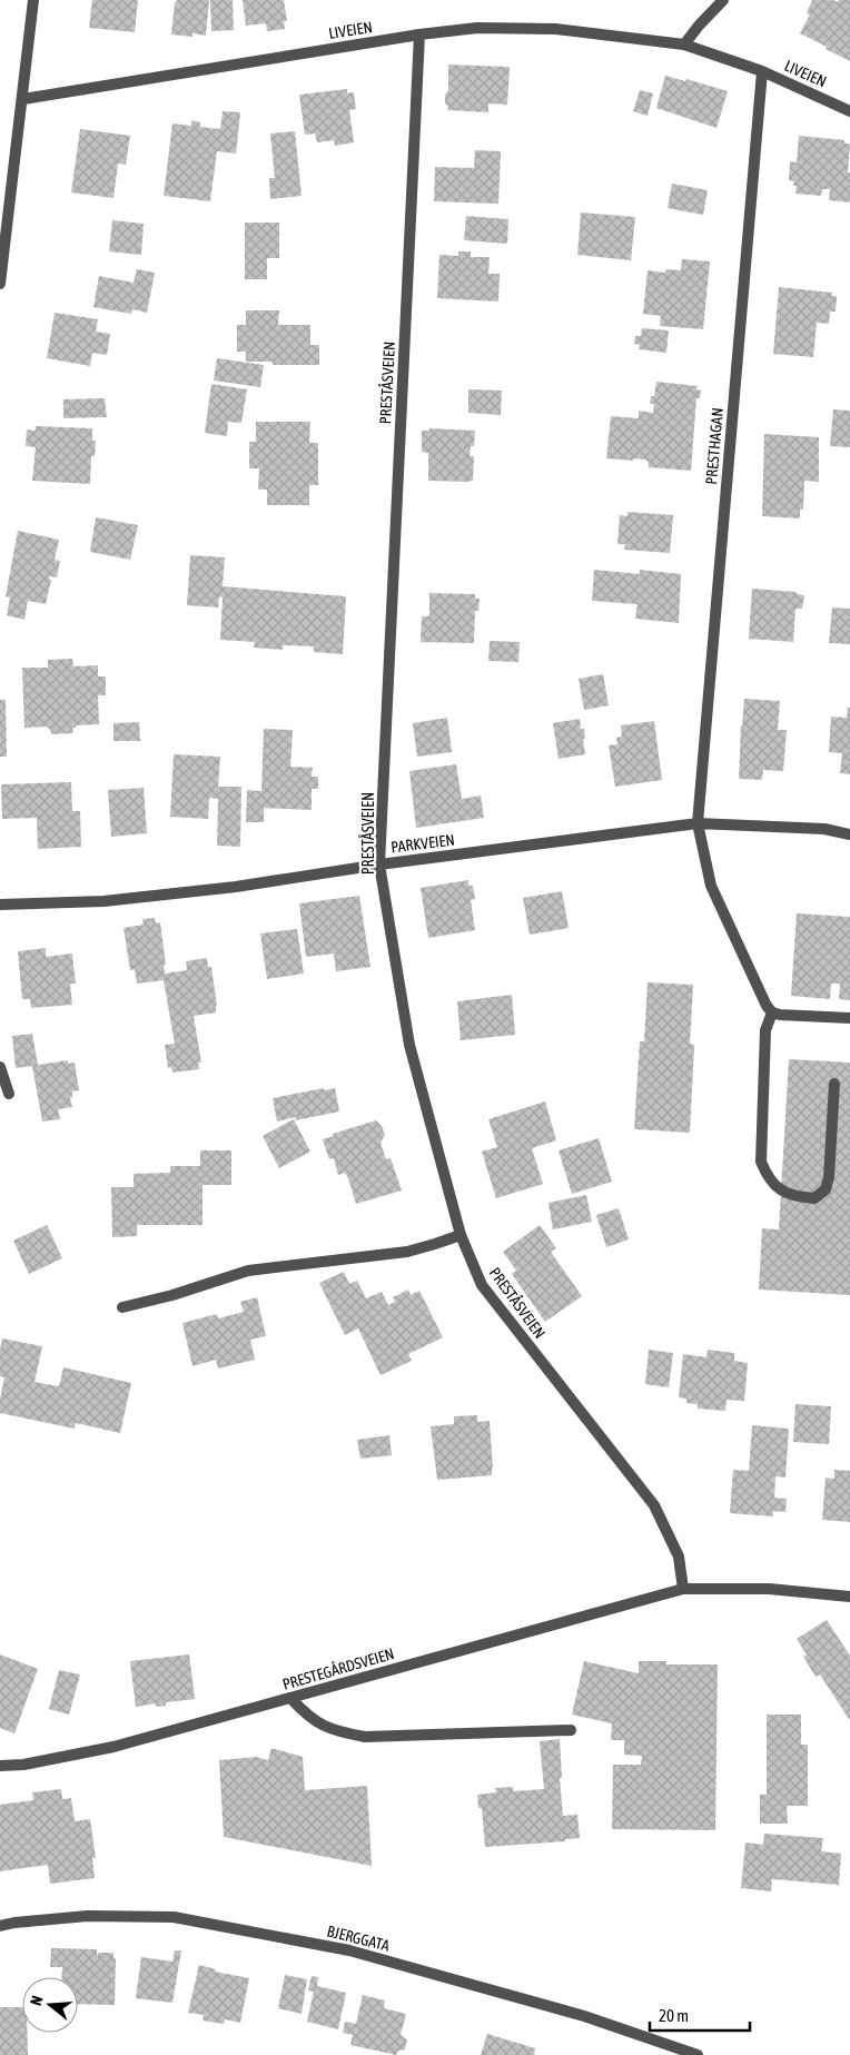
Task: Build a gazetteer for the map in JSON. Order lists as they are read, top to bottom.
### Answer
{
  "streets": {
    "street": [
      "LIVEIEN",
      "PRESTÅSVEIEN",
      "PRESTHAGAN",
      "PARKVEIEN",
      "PRESTEGÅRDSVEIEN",
      "BJERGGATA"
    ]
  },
  "crossings": [
    ["LIVEIEN", "PRESTÅSVEIEN"],
    ["LIVEIEN", "PRESTHAGAN"],
    ["PRESTÅSVEIEN", "PARKVEIEN"],
    ["PRESTÅSVEIEN", "PRESTEGÅRDSVEIEN"],
    ["PRESTHAGAN", "PARKVEIEN"]
  ],
  "scale_bar": "20 m",
  "north": "left"
}
